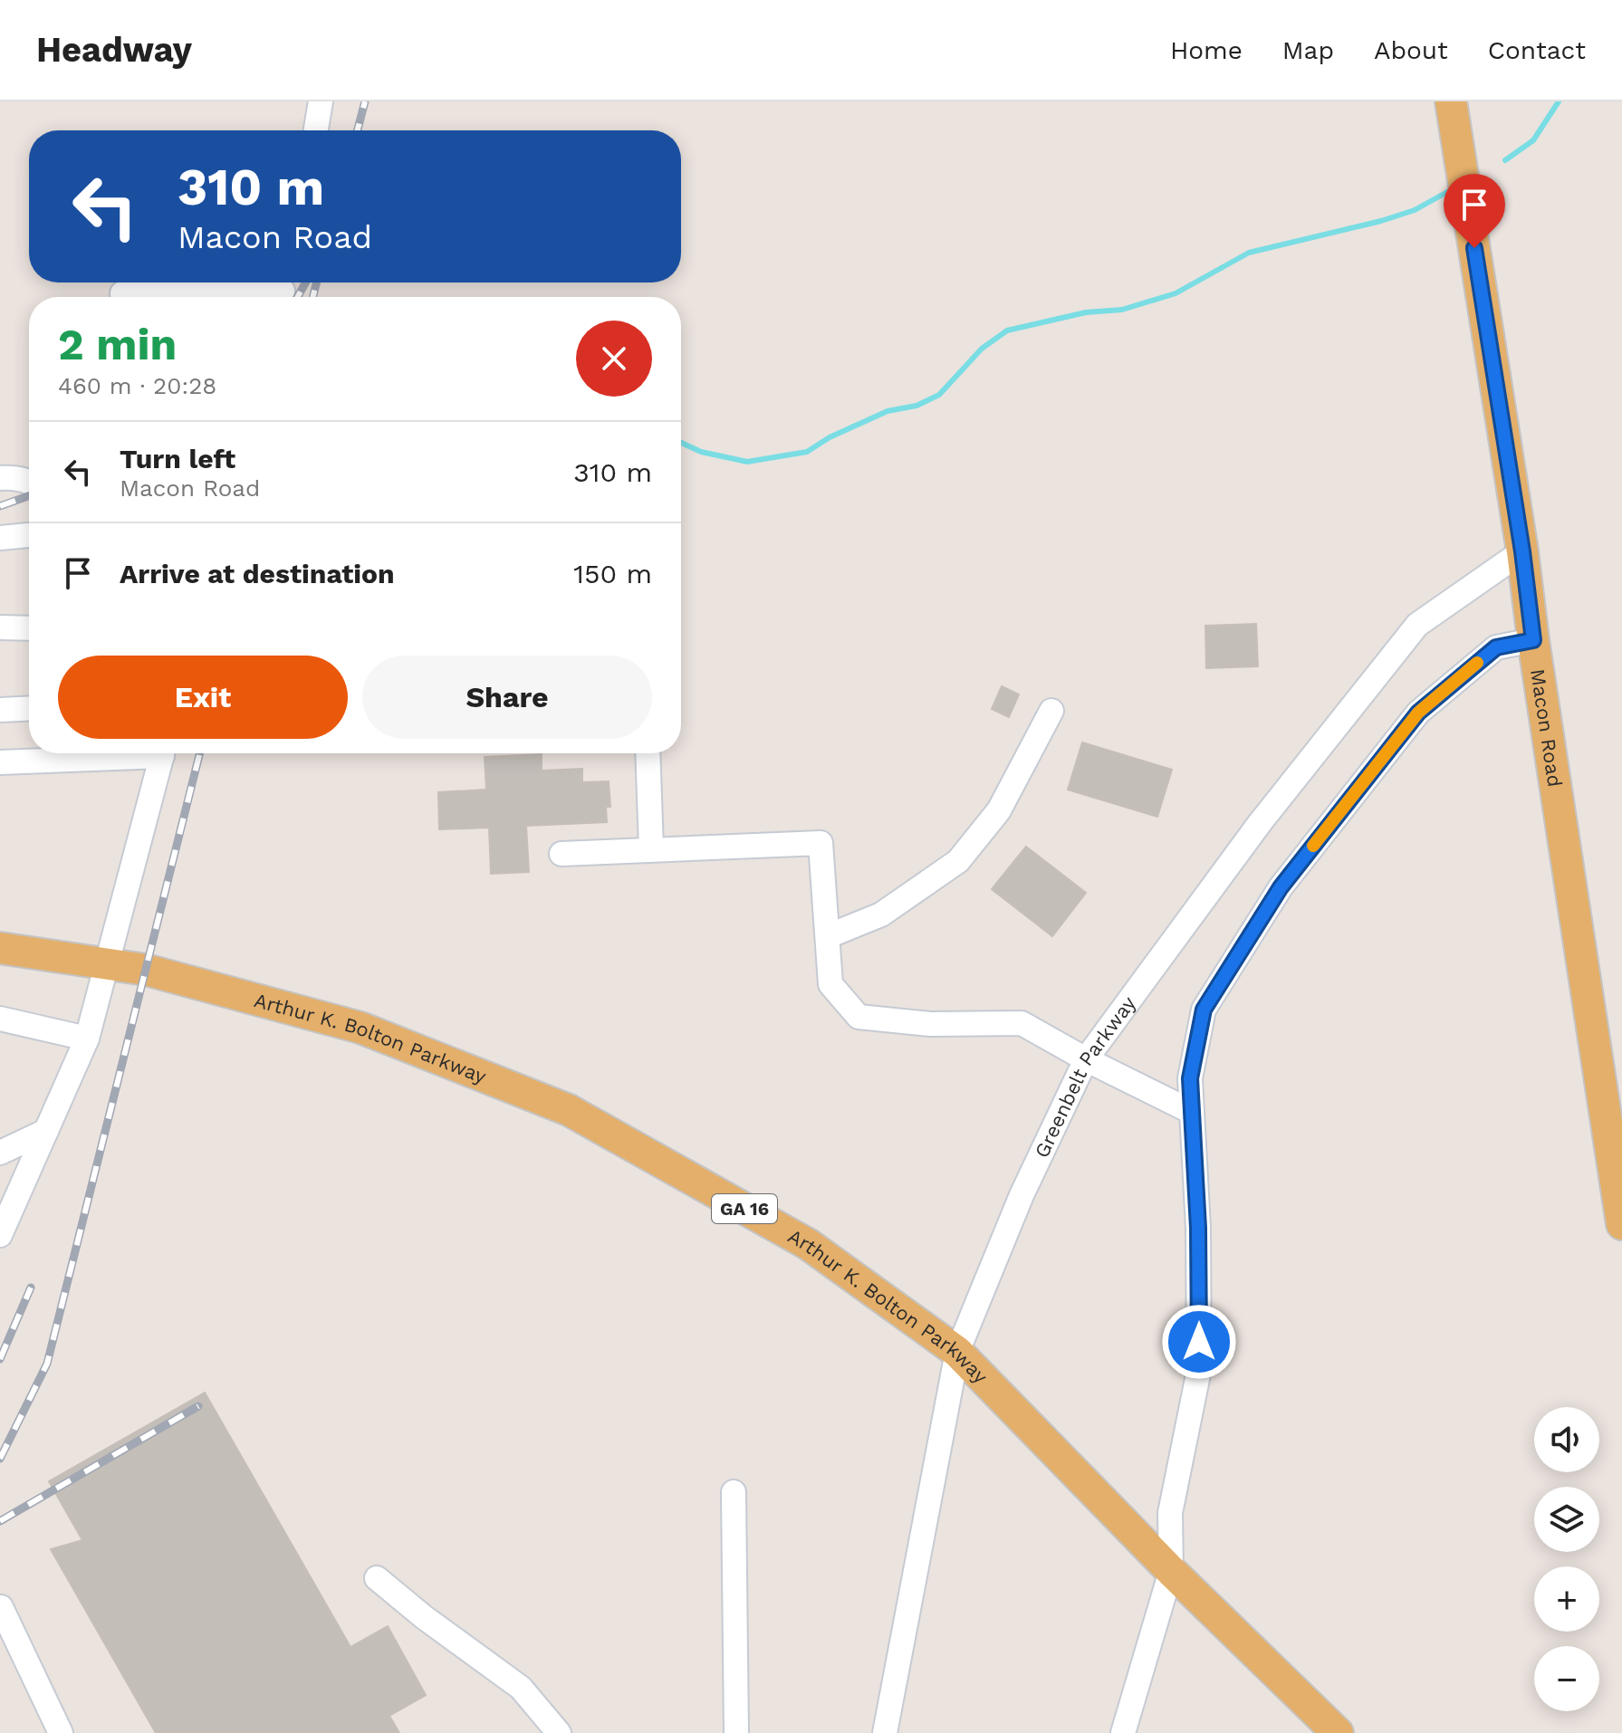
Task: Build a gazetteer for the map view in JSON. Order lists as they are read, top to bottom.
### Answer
{
  "streets": {
    "main road": ["Macon Road", "Arthur K. Bolton Parkway", "GA 16"],
    "street": ["Greenbelt Parkway"]
  },
  "crossings": [
    ["Macon Road", "Greenbelt Parkway"],
    ["Arthur K. Bolton Parkway", "Greenbelt Parkway"]
  ],
  "page": {
    "header": "Headway",
    "nav": [
      "Home",
      "Map",
      "About",
      "Contact"
    ],
    "turn": ["310 m", "Macon Road"],
    "heading": ["2 min", "460 m · 20:28"],
    "list": [
      {
        "name": "Turn left",
        "note": "Macon Road",
        "value": "310 m"
      },
      {
        "name": "Arrive at destination",
        "value": "150 m"
      }
    ],
    "buttons": ["Exit", "Share"],
    "map_buttons": ["+", "−"]
  }
}
